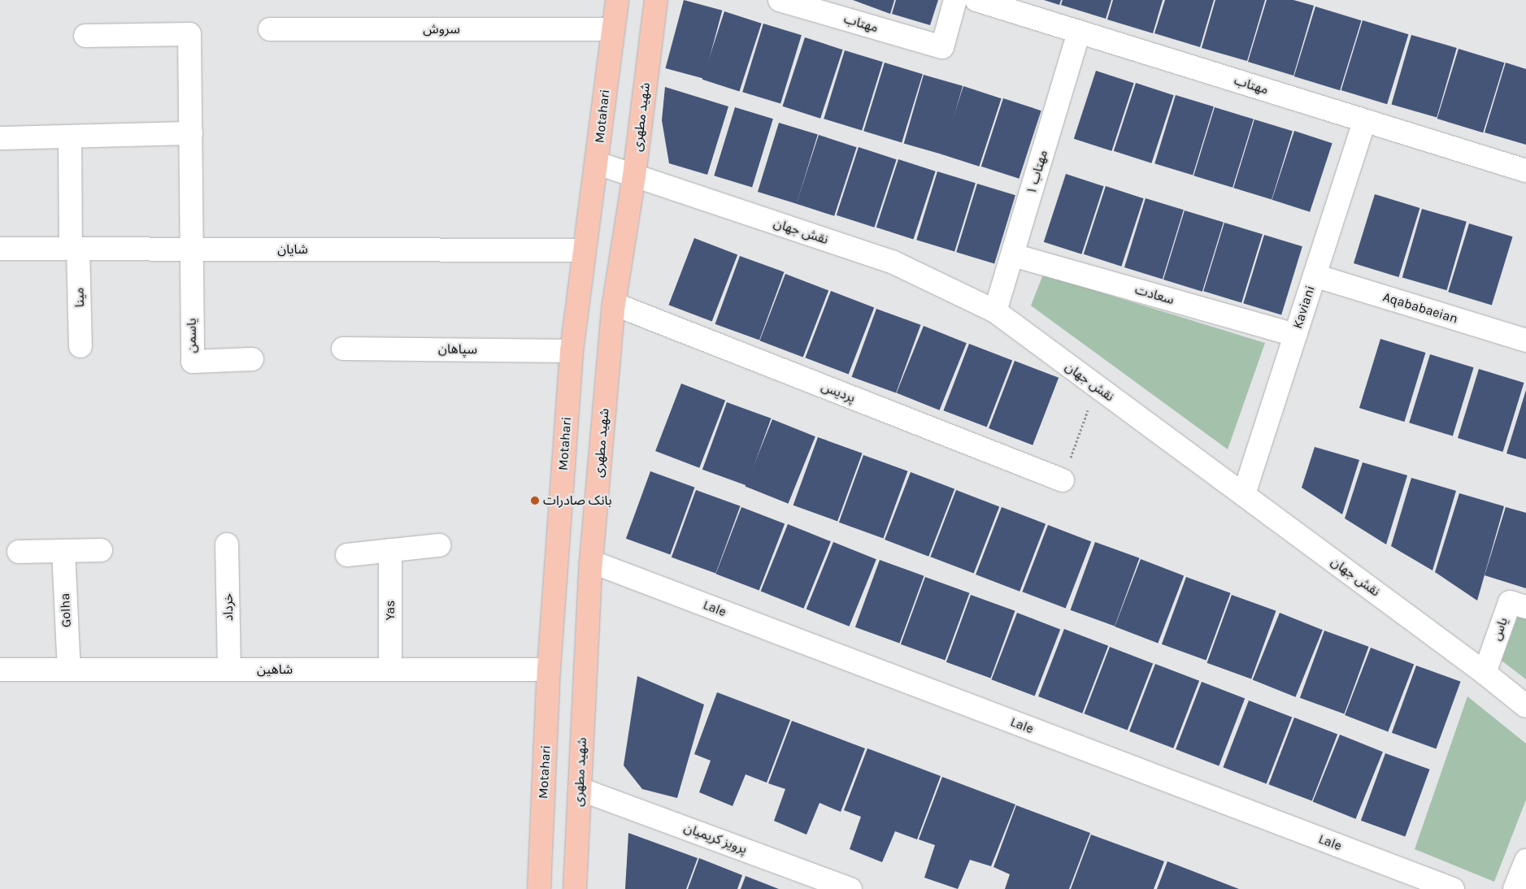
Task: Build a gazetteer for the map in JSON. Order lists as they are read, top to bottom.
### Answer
{
  "streets": {
    "main road": ["Motahari", "شهید مطهری"],
    "street": [
      "مهتاب",
      "سروش",
      "مهتاب ۱",
      "نقش جهان",
      "شایان",
      "سعادت",
      "مینا",
      "Kaviani",
      "Aqababaeian",
      "یاسمن",
      "سپاهان",
      "پردیس",
      "خرداد",
      "Lale",
      "Golha",
      "Yas",
      "یاس",
      "شاهین",
      "پرویز کریمیان"
    ]
  },
  "crossings": [
    ["مهتاب", "مهتاب ۱"],
    ["مهتاب", "Kaviani"],
    ["سروش", "Motahari"],
    ["Motahari", "نقش جهان"],
    ["Motahari", "شایان"],
    ["Motahari", "سپاهان"],
    ["Motahari", "شاهین"],
    ["شهید مطهری", "نقش جهان"],
    ["شهید مطهری", "پردیس"],
    ["شهید مطهری", "Lale"],
    ["شهید مطهری", "پرویز کریمیان"],
    ["مهتاب ۱", "نقش جهان"],
    ["مهتاب ۱", "سعادت"],
    ["نقش جهان", "Kaviani"],
    ["نقش جهان", "یاس"],
    ["شایان", "مینا"],
    ["شایان", "یاسمن"],
    ["سعادت", "Kaviani"],
    ["Kaviani", "Aqababaeian"],
    ["خرداد", "شاهین"],
    ["Golha", "شاهین"],
    ["Yas", "شاهین"]
  ],
  "places": ["بانک صادرات"]
}
